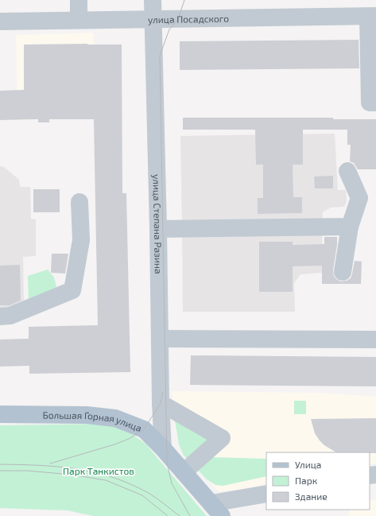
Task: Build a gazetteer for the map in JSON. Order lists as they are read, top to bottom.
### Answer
{
  "streets": {
    "main road": ["Большая Горная улица"],
    "street": ["улица Посадского", "улица Степана Разина"]
  },
  "crossings": [
    ["улица Посадского", "улица Степана Разина"],
    ["улица Степана Разина", "Большая Горная улица"]
  ],
  "parks": ["Парк Танкистов"],
  "legend": ["Улица", "Парк", "Здание"]
}
